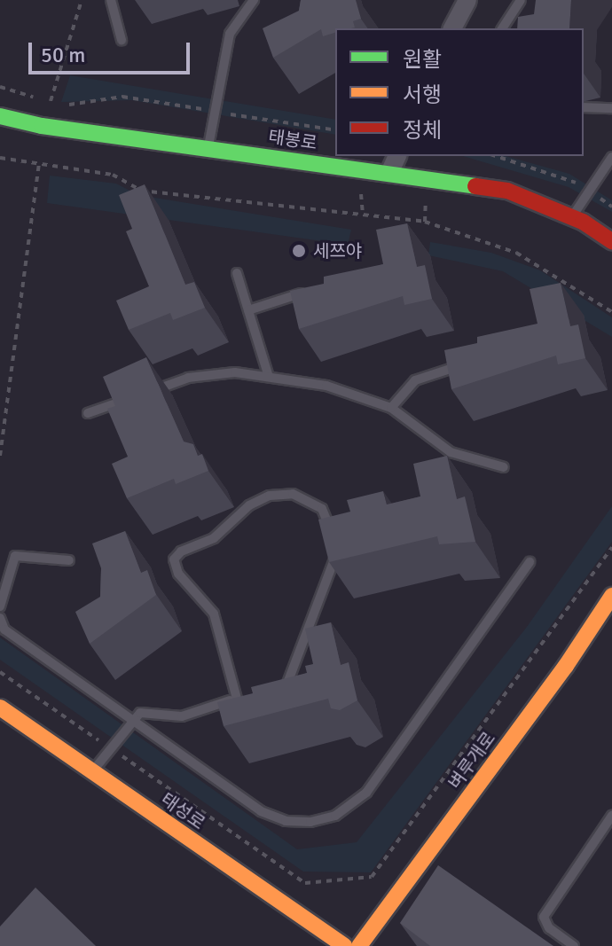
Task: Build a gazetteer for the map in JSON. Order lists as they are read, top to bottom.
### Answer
{
  "streets": {
    "street": ["태봉로", "벼루개로", "태성로"]
  },
  "places": ["세쯔야"],
  "legend": ["원활", "서행", "정체"],
  "scale_bar": "50 m"
}
